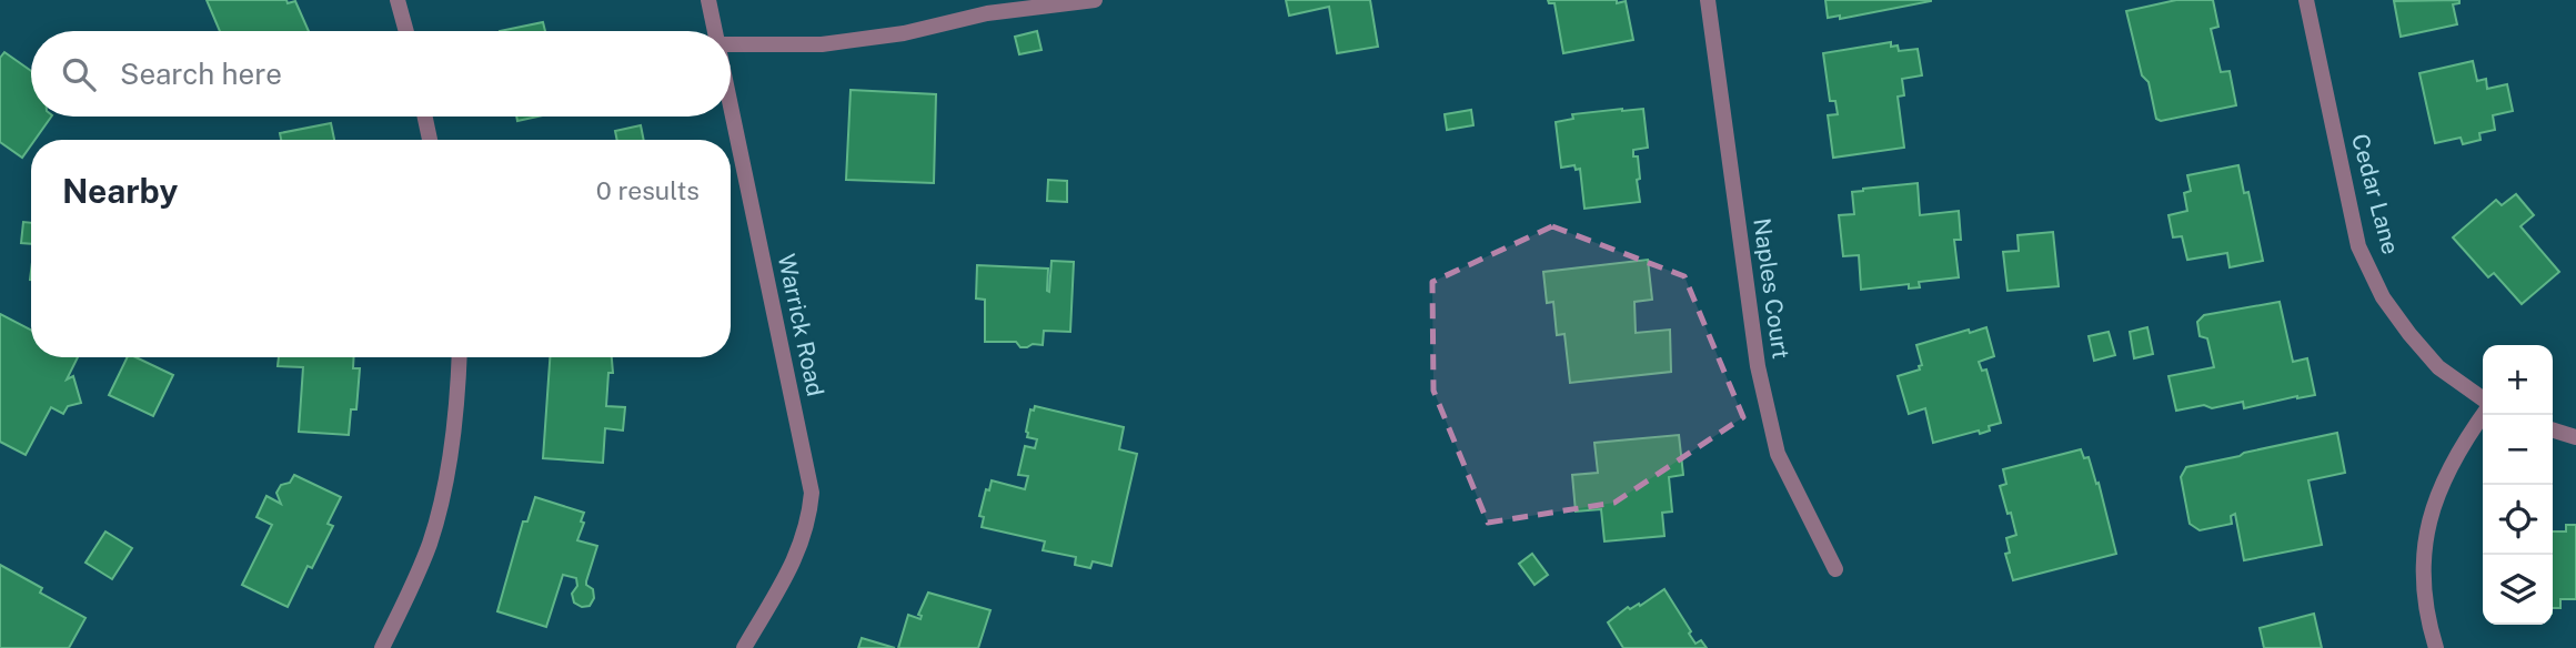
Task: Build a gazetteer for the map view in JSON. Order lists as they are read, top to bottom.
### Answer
{
  "streets": {
    "street": ["Cedar Lane", "Naples Court", "Warrick Road"]
  },
  "page": {
    "search": "Search here",
    "heading": ["Nearby", "0 results"],
    "map_buttons": ["+", "−"]
  }
}
